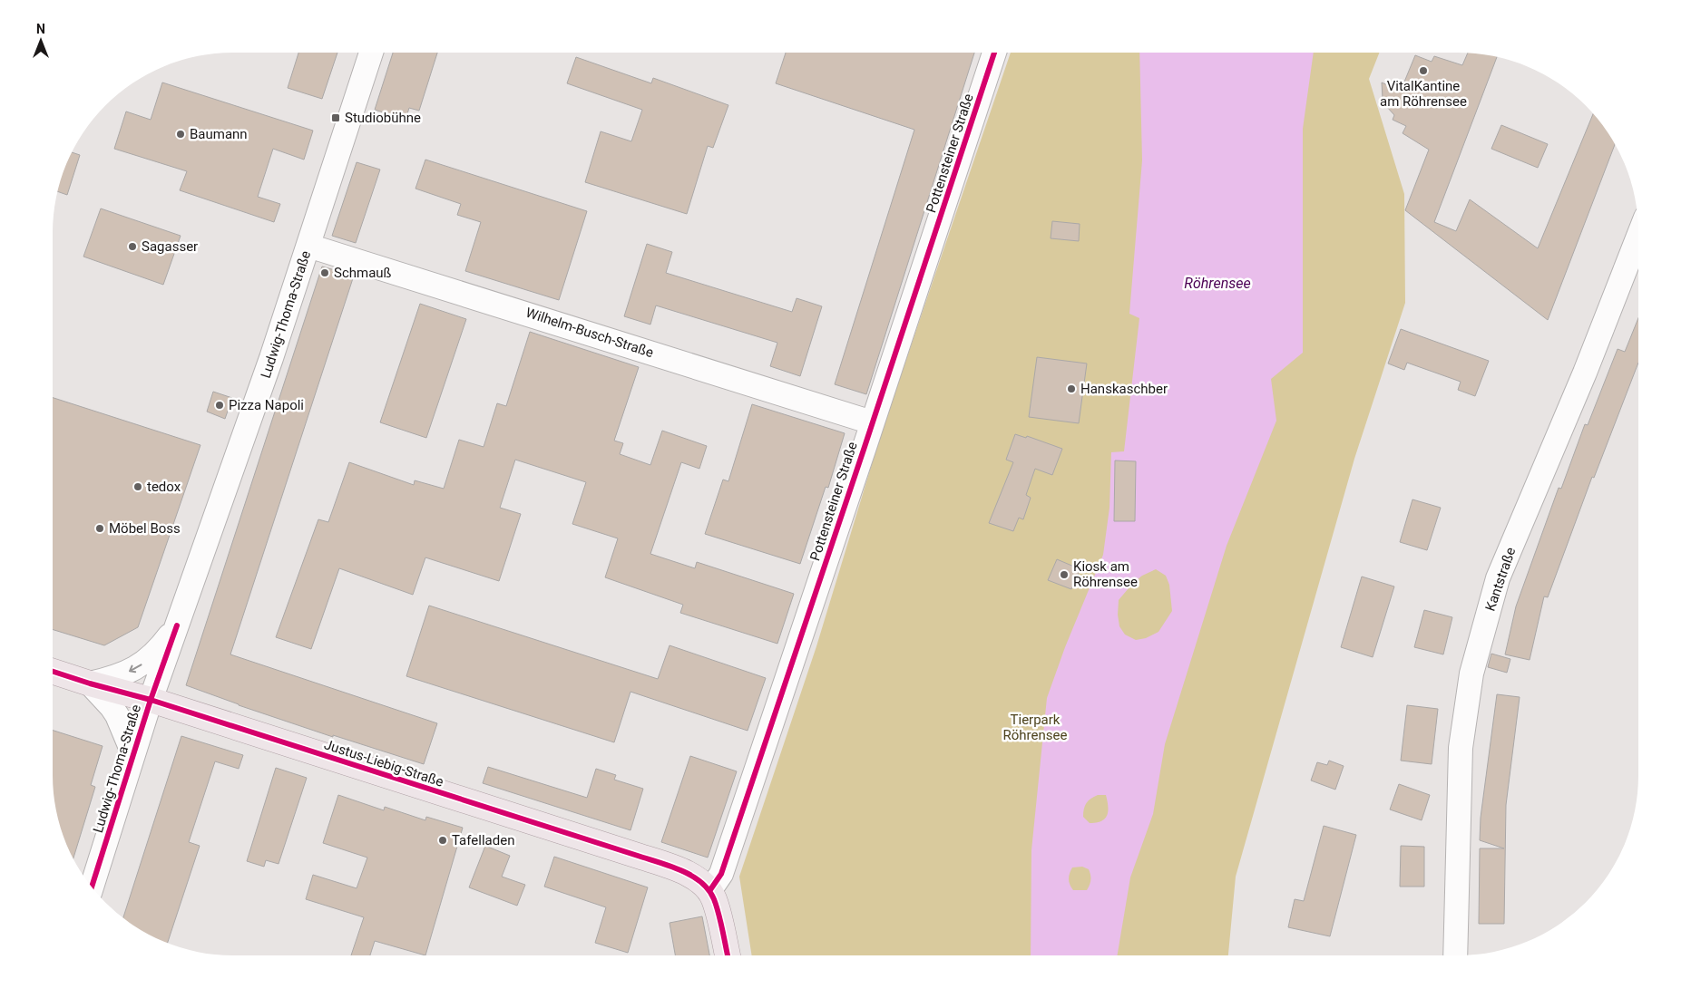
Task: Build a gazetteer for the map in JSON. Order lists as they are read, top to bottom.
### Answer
{
  "streets": {
    "main road": ["Justus-Liebig-Straße"],
    "street": [
      "Pottensteiner Straße",
      "Ludwig-Thoma-Straße",
      "Wilhelm-Busch-Straße",
      "Kantstraße"
    ]
  },
  "crossings": [
    ["Pottensteiner Straße", "Wilhelm-Busch-Straße"],
    ["Pottensteiner Straße", "Justus-Liebig-Straße"],
    ["Ludwig-Thoma-Straße", "Wilhelm-Busch-Straße"],
    ["Ludwig-Thoma-Straße", "Justus-Liebig-Straße"]
  ],
  "water": ["Röhrensee"],
  "parks": ["Tierpark Röhrensee"],
  "places": {
    "other": [
      "VitalKantine am Röhrensee",
      "Baumann",
      "Sagasser",
      "Schmauß",
      "Hanskaschber",
      "Pizza Napoli",
      "tedox",
      "Möbel Boss",
      "Kiosk am Röhrensee",
      "Tafelladen"
    ],
    "transit": ["Studiobühne"]
  },
  "north": "top"
}
